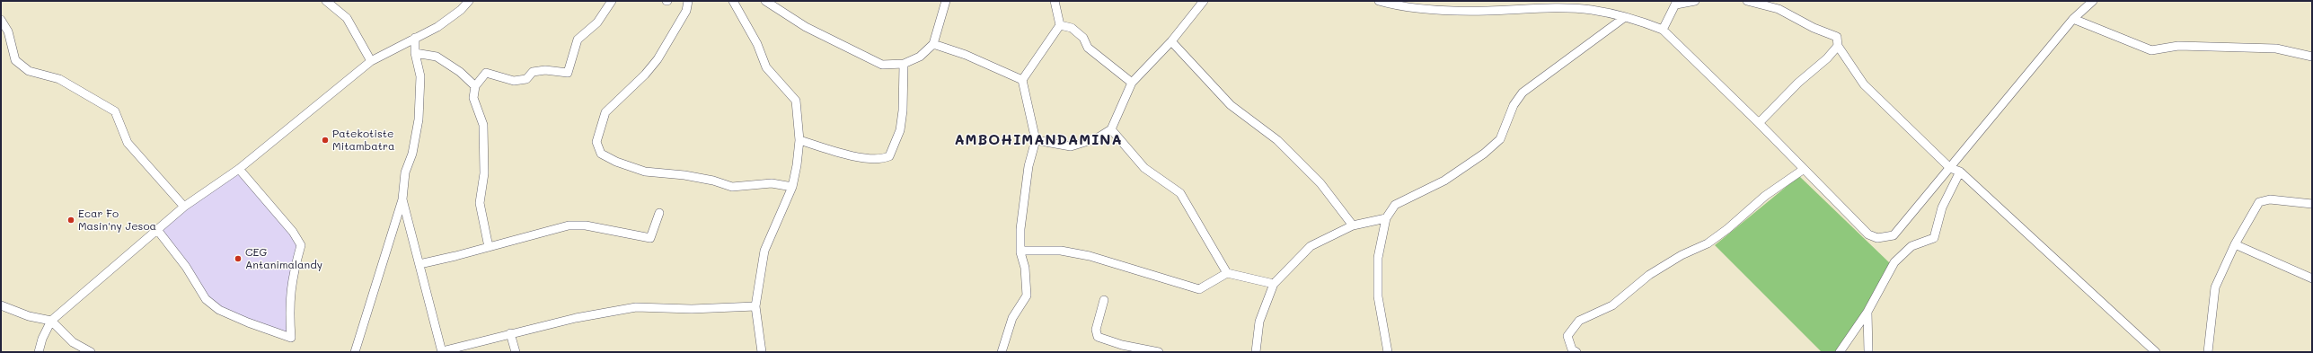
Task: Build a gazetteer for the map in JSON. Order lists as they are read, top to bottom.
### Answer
{
  "districts": ["AMBOHIMANDAMINA"],
  "places": ["Patekotiste Mitambatra", "Ecar Fo Masin'ny Jesoa", "CEG Antanimalandy"]
}
